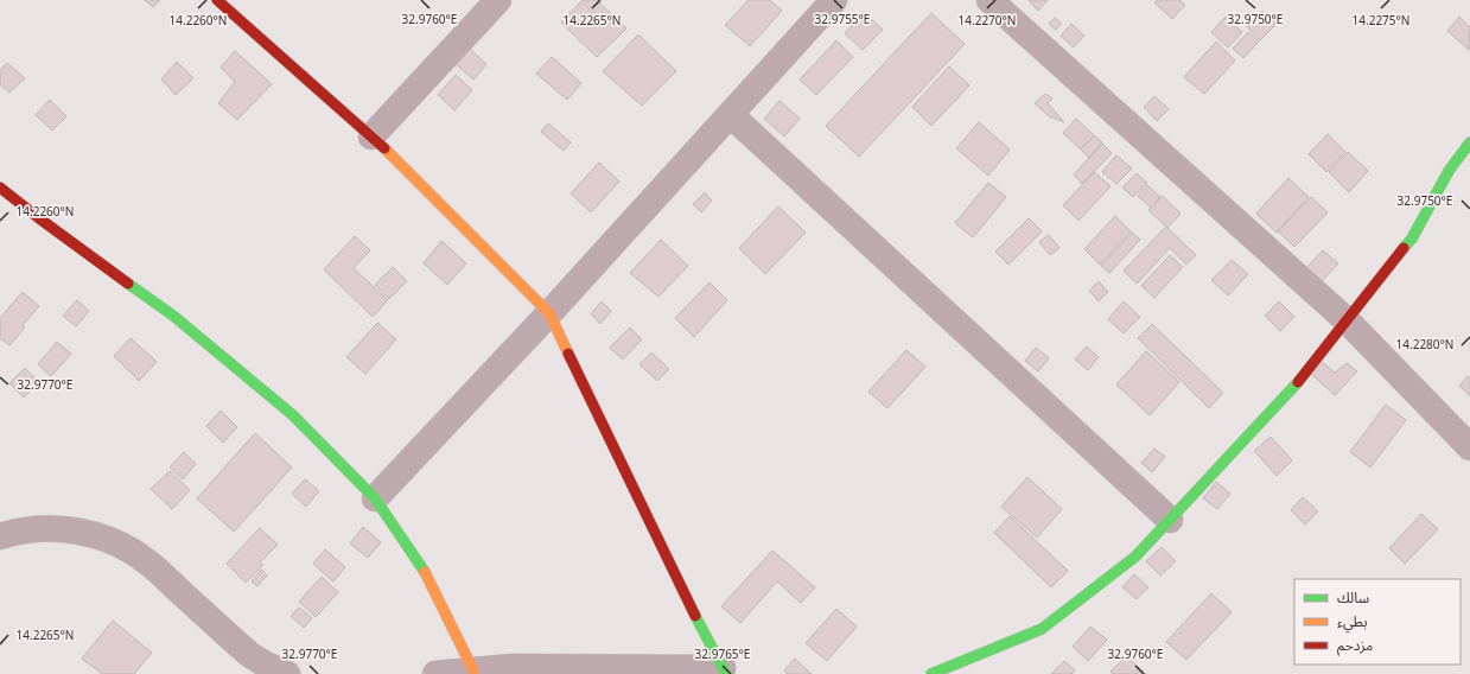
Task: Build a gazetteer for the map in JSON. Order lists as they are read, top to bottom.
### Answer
{
  "legend": ["سالك", "بطيء", "مزدحم"],
  "coordinates": [
    "32.9760°E",
    "32.9755°E",
    "32.9750°E",
    "14.2270°N",
    "14.2275°N",
    "14.2260°N",
    "14.2265°N",
    "14.2280°N",
    "32.9770°E",
    "32.9765°E"
  ]
}
